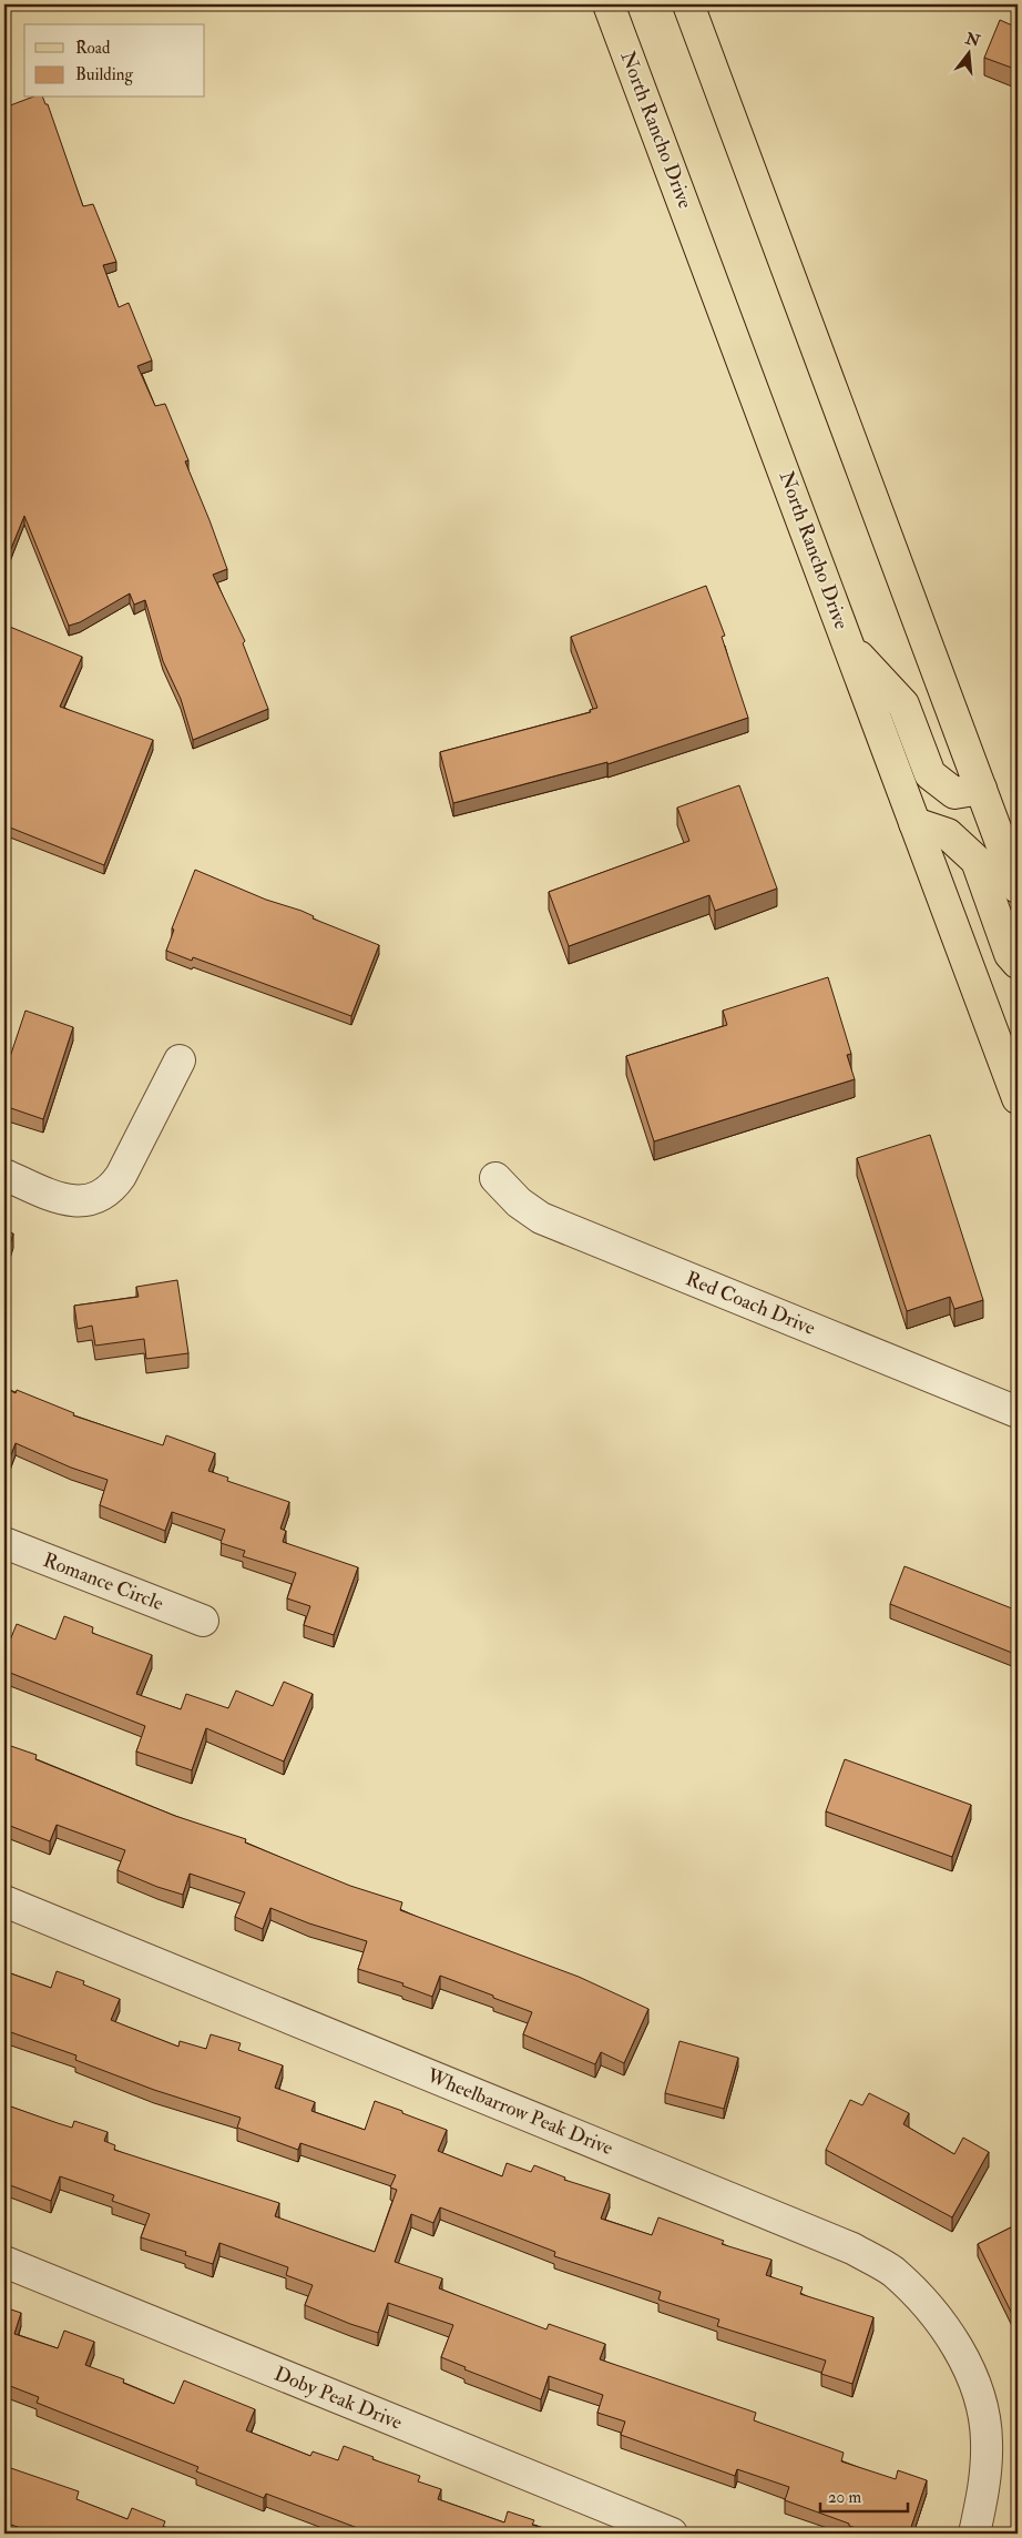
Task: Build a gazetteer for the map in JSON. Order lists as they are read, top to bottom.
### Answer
{
  "streets": {
    "main road": ["North Rancho Drive"],
    "street": [
      "Red Coach Drive",
      "Romance Circle",
      "Wheelbarrow Peak Drive",
      "Doby Peak Drive"
    ]
  },
  "legend": ["Road", "Building"],
  "scale_bar": "20 m",
  "north": "top"
}
